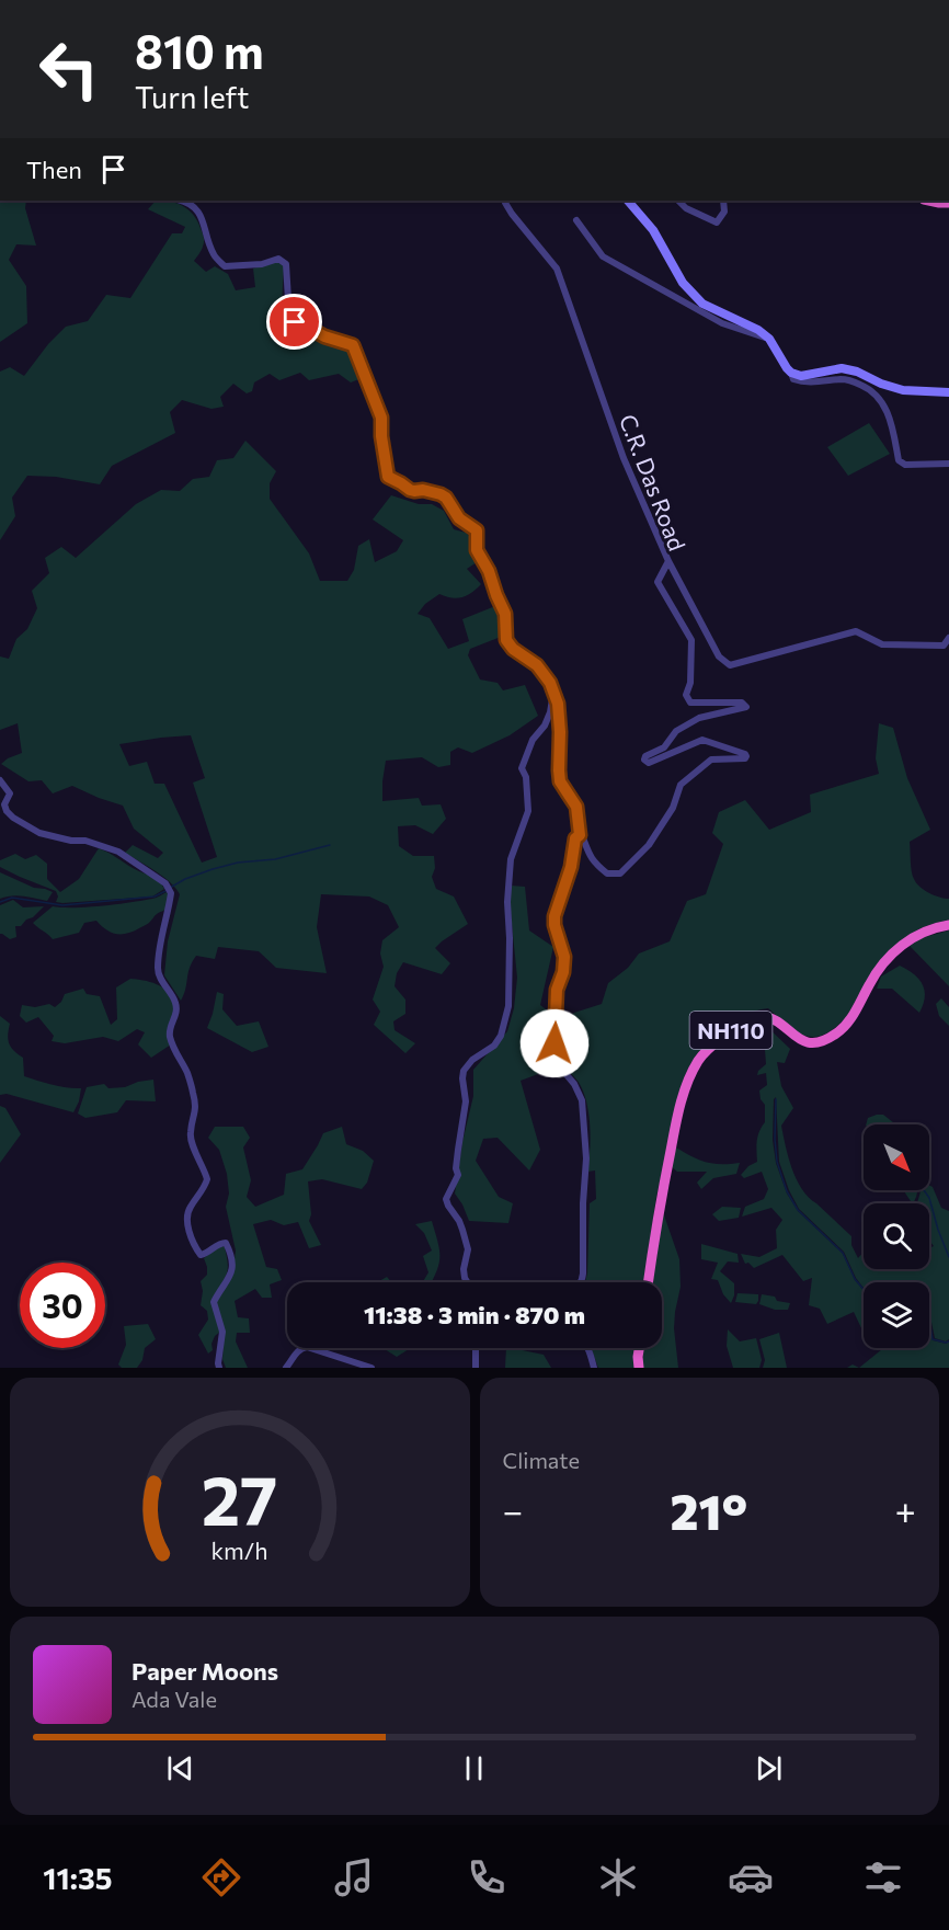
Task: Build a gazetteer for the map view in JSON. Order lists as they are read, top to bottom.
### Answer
{
  "streets": {
    "highway": ["NH110"],
    "street": ["C.R. Das Road"]
  },
  "north": "bottom right",
  "page": {
    "turn": ["810 m", "Turn left"],
    "then": "Then",
    "limit": "30",
    "trip": "11:38 · 3 min · 870 m",
    "tile": "Climate",
    "heat": ["−", "21°", "+"],
    "song": ["Paper Moons", "Ada Vale"],
    "tabs": "11:35",
    "gauge": ["27", "km/h"]
  }
}
